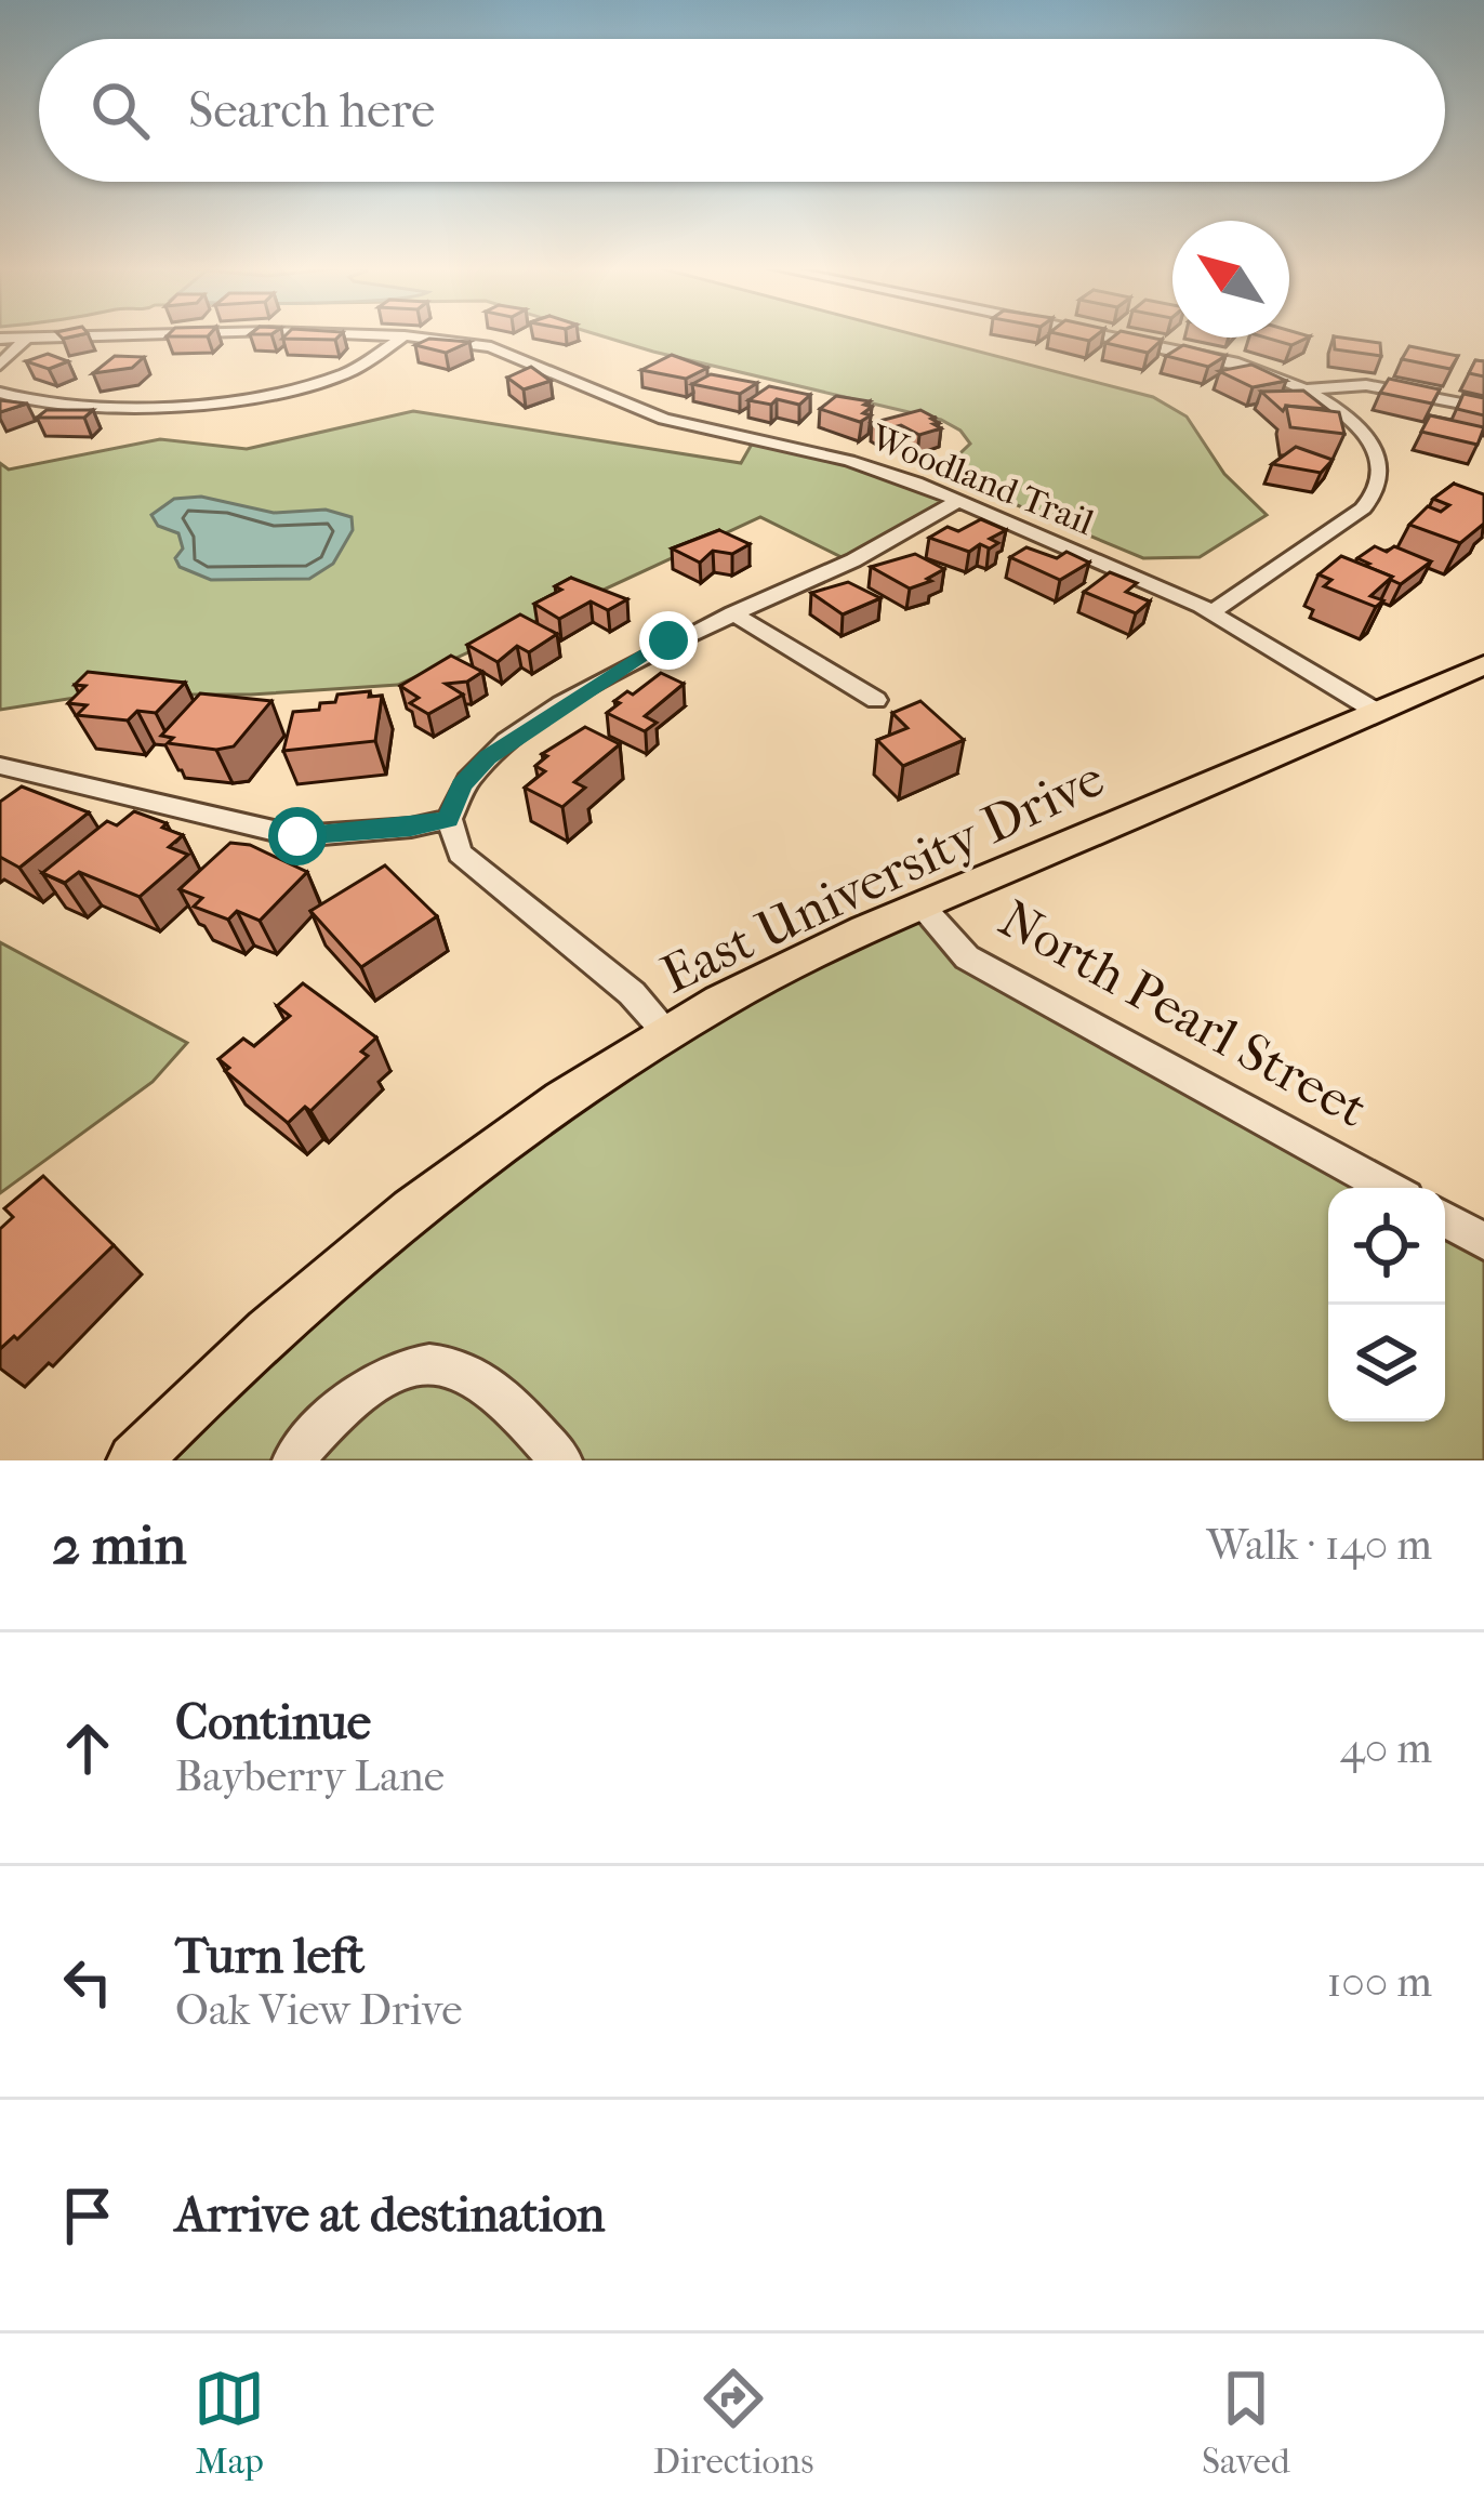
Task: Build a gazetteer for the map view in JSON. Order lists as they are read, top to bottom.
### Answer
{
  "streets": {
    "main road": ["East University Drive"],
    "street": ["Woodland Trail", "North Pearl Street"]
  },
  "crossings": [
    ["Woodland Trail", "East University Drive"],
    ["East University Drive", "North Pearl Street"]
  ],
  "north": "top left",
  "page": {
    "search": "Search here",
    "heading": ["2 min", "Walk · 140 m"],
    "list": [
      ["Continue", "Bayberry Lane", "40 m"],
      ["Turn left", "Oak View Drive", "100 m"],
      "Arrive at destination"
    ],
    "nav": ["Map", "Directions", "Saved"]
  }
}
